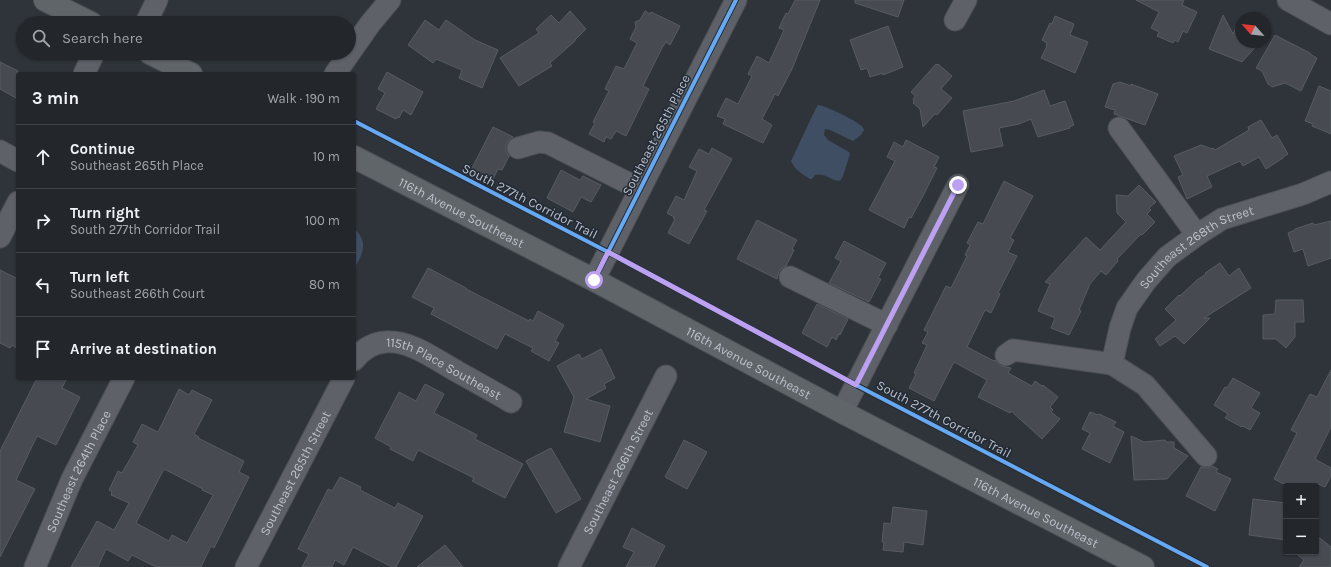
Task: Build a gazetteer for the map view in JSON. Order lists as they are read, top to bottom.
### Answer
{
  "streets": {
    "main road": ["116th Avenue Southeast"],
    "street": [
      "Southeast 265th Place",
      "Southeast 268th Street",
      "115th Place Southeast",
      "Southeast 266th Street",
      "Southeast 264th Place",
      "Southeast 265th Street"
    ],
    "cycle path": ["South 277th Corridor Trail"]
  },
  "crossings": [
    ["Southeast 265th Place", "116th Avenue Southeast"]
  ],
  "north": "top left",
  "page": {
    "search": "Search here",
    "heading": ["3 min", "Walk · 190 m"],
    "list": [
      ["Continue", "Southeast 265th Place", "10 m"],
      ["Turn right", "South 277th Corridor Trail", "100 m"],
      ["Turn left", "Southeast 266th Court", "80 m"],
      "Arrive at destination"
    ],
    "map_buttons": ["+", "−"]
  }
}
